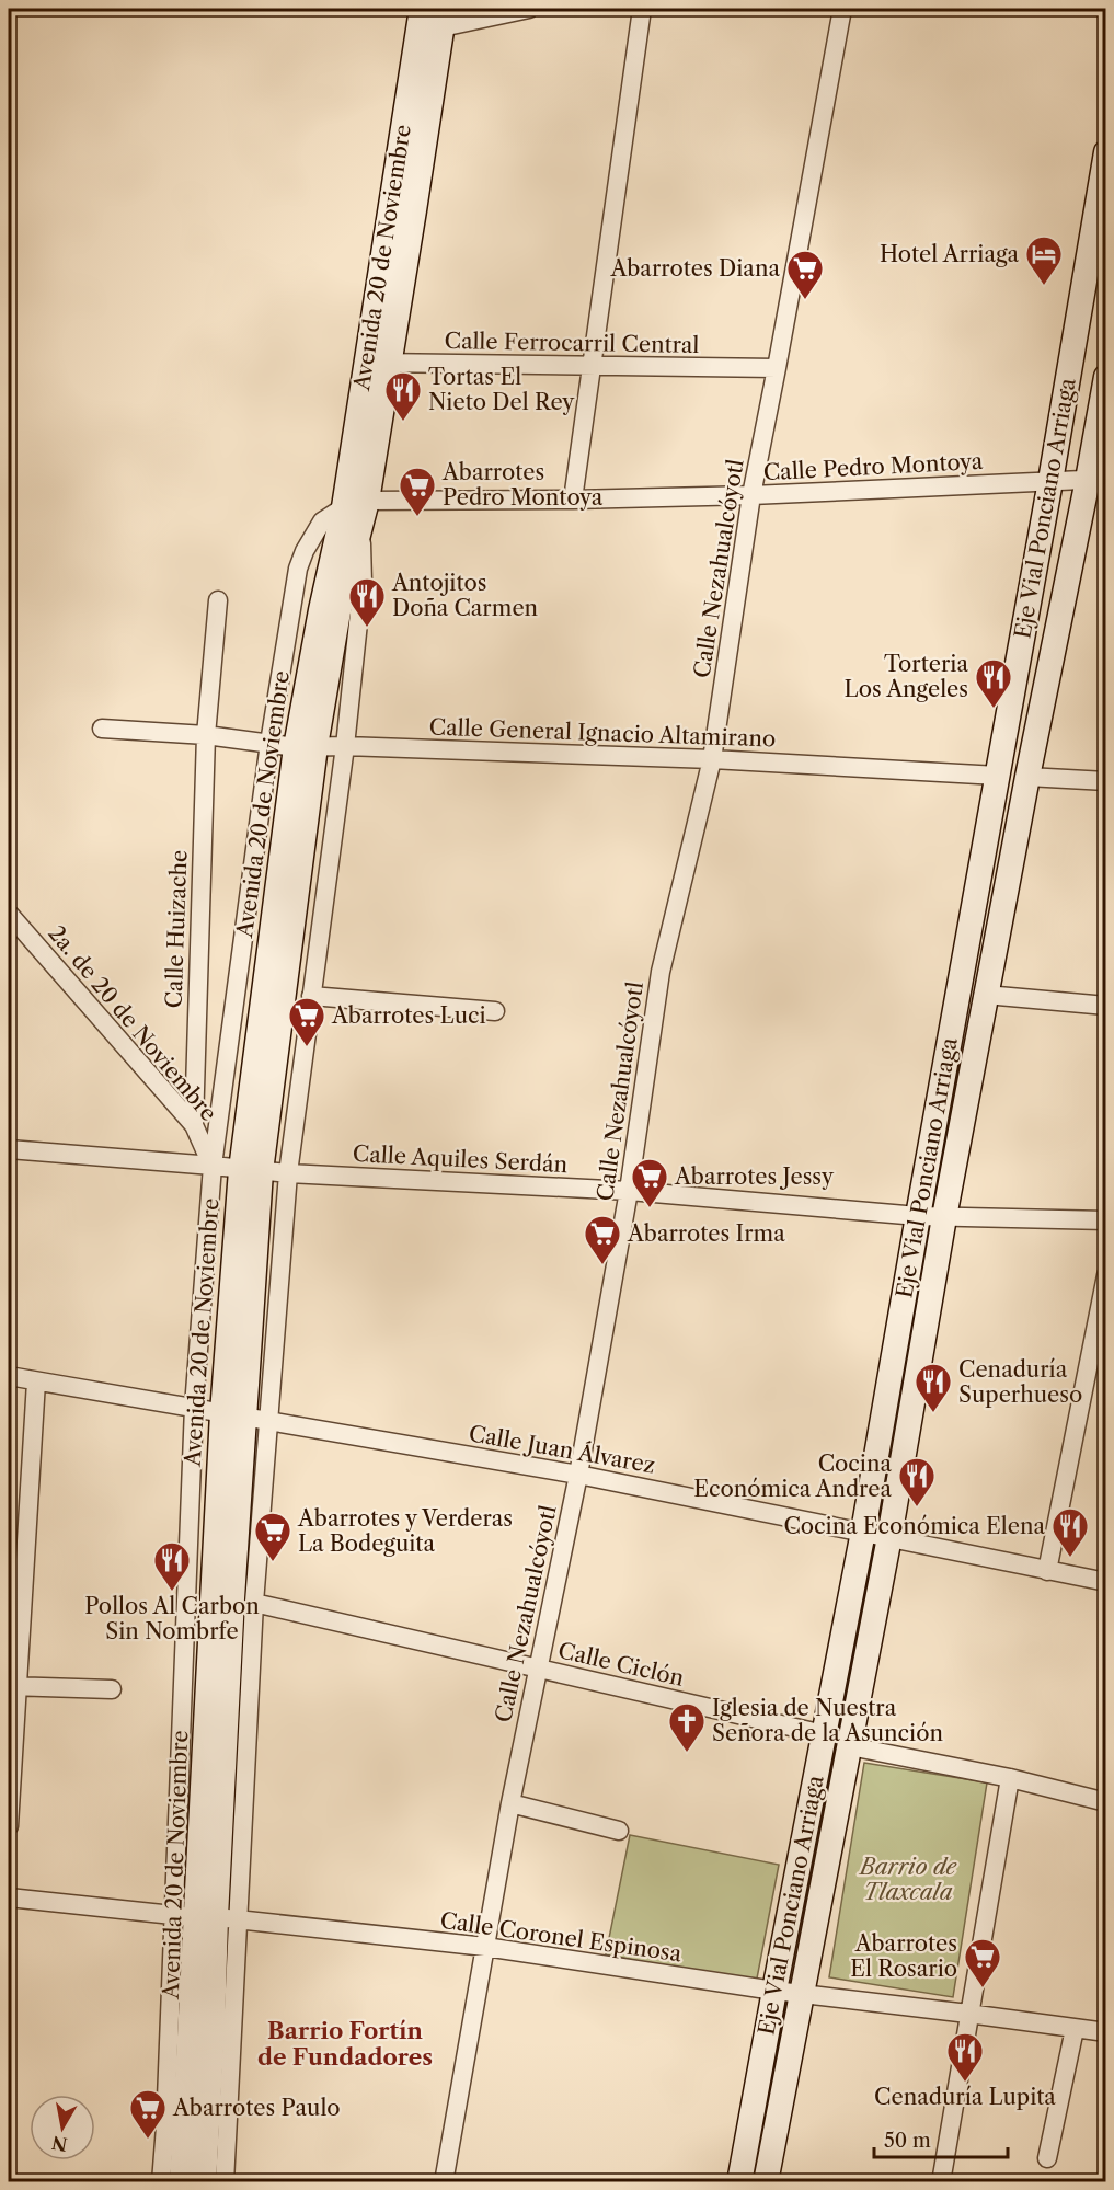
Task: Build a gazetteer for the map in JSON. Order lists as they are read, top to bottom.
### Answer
{
  "streets": {
    "main road": ["Avenida 20 de Noviembre", "Eje Vial Ponciano Arriaga"],
    "street": [
      "Calle Ferrocarril Central",
      "Calle Pedro Montoya",
      "Calle Nezahualcóyotl",
      "Calle General Ignacio Altamirano",
      "Calle Huizache",
      "2a. de 20 de Noviembre",
      "Calle Aquiles Serdán",
      "Calle Juan Álvarez",
      "Calle Ciclón",
      "Calle Coronel Espinosa"
    ]
  },
  "crossings": [
    ["Avenida 20 de Noviembre", "Calle Ferrocarril Central"],
    ["Avenida 20 de Noviembre", "Calle Pedro Montoya"],
    ["Avenida 20 de Noviembre", "Calle General Ignacio Altamirano"],
    ["Avenida 20 de Noviembre", "2a. de 20 de Noviembre"],
    ["Avenida 20 de Noviembre", "Calle Aquiles Serdán"],
    ["Avenida 20 de Noviembre", "Calle Juan Álvarez"],
    ["Avenida 20 de Noviembre", "Calle Ciclón"],
    ["Avenida 20 de Noviembre", "Calle Coronel Espinosa"],
    ["Calle Ferrocarril Central", "Calle Nezahualcóyotl"],
    ["Calle Pedro Montoya", "Eje Vial Ponciano Arriaga"],
    ["Calle Pedro Montoya", "Calle Nezahualcóyotl"],
    ["Eje Vial Ponciano Arriaga", "Calle General Ignacio Altamirano"],
    ["Eje Vial Ponciano Arriaga", "Calle Aquiles Serdán"],
    ["Eje Vial Ponciano Arriaga", "Calle Juan Álvarez"],
    ["Eje Vial Ponciano Arriaga", "Calle Ciclón"],
    ["Eje Vial Ponciano Arriaga", "Calle Coronel Espinosa"],
    ["Calle Nezahualcóyotl", "Calle General Ignacio Altamirano"],
    ["Calle Nezahualcóyotl", "Calle Aquiles Serdán"],
    ["Calle Nezahualcóyotl", "Calle Juan Álvarez"],
    ["Calle Nezahualcóyotl", "Calle Ciclón"],
    ["Calle Nezahualcóyotl", "Calle Coronel Espinosa"],
    ["Calle General Ignacio Altamirano", "Calle Huizache"],
    ["Calle Huizache", "2a. de 20 de Noviembre"],
    ["2a. de 20 de Noviembre", "Calle Aquiles Serdán"]
  ],
  "districts": ["Barrio Fortín de Fundadores"],
  "parks": ["Barrio de Tlaxcala"],
  "places": {
    "hotel": ["Hotel Arriaga"],
    "supermarket": [
      "Abarrotes Diana",
      "Abarrotes Pedro Montoya",
      "Abarrotes Luci",
      "Abarrotes Jessy",
      "Abarrotes Irma",
      "Abarrotes y Verderas La Bodeguita",
      "Abarrotes El Rosario",
      "Abarrotes Paulo"
    ],
    "restaurant": [
      "Tortas El Nieto Del Rey",
      "Antojitos Doña Carmen",
      "Torteria Los Angeles",
      "Cenaduría Superhueso",
      "Cocina Económica Andrea",
      "Cocina Económica Elena",
      "Pollos Al Carbon Sin Nombrfe",
      "Cenaduría Lupita"
    ],
    "church": ["Iglesia de Nuestra Señora de la Asunción"]
  },
  "scale_bar": "50 m",
  "north": "bottom"
}
